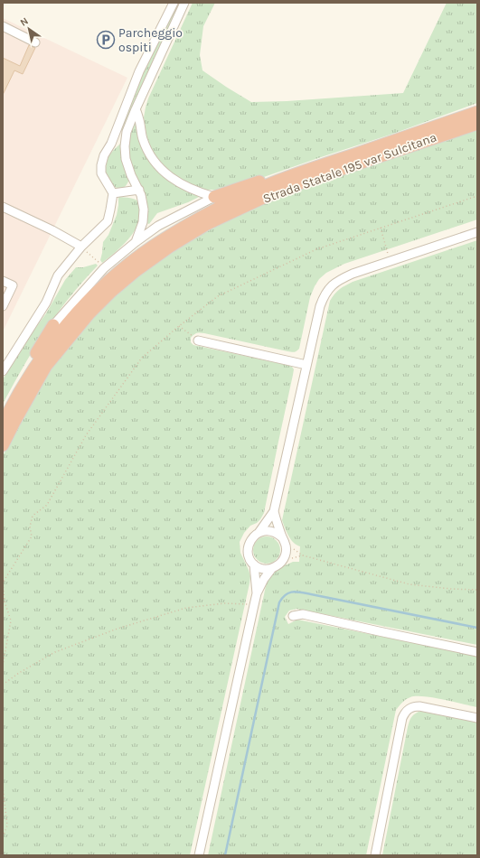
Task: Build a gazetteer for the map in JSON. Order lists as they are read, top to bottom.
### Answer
{
  "streets": {
    "highway": ["Strada Statale 195 var Sulcitana"]
  },
  "places": {
    "parking": ["Parcheggio ospiti"]
  },
  "north": "top left"
}
